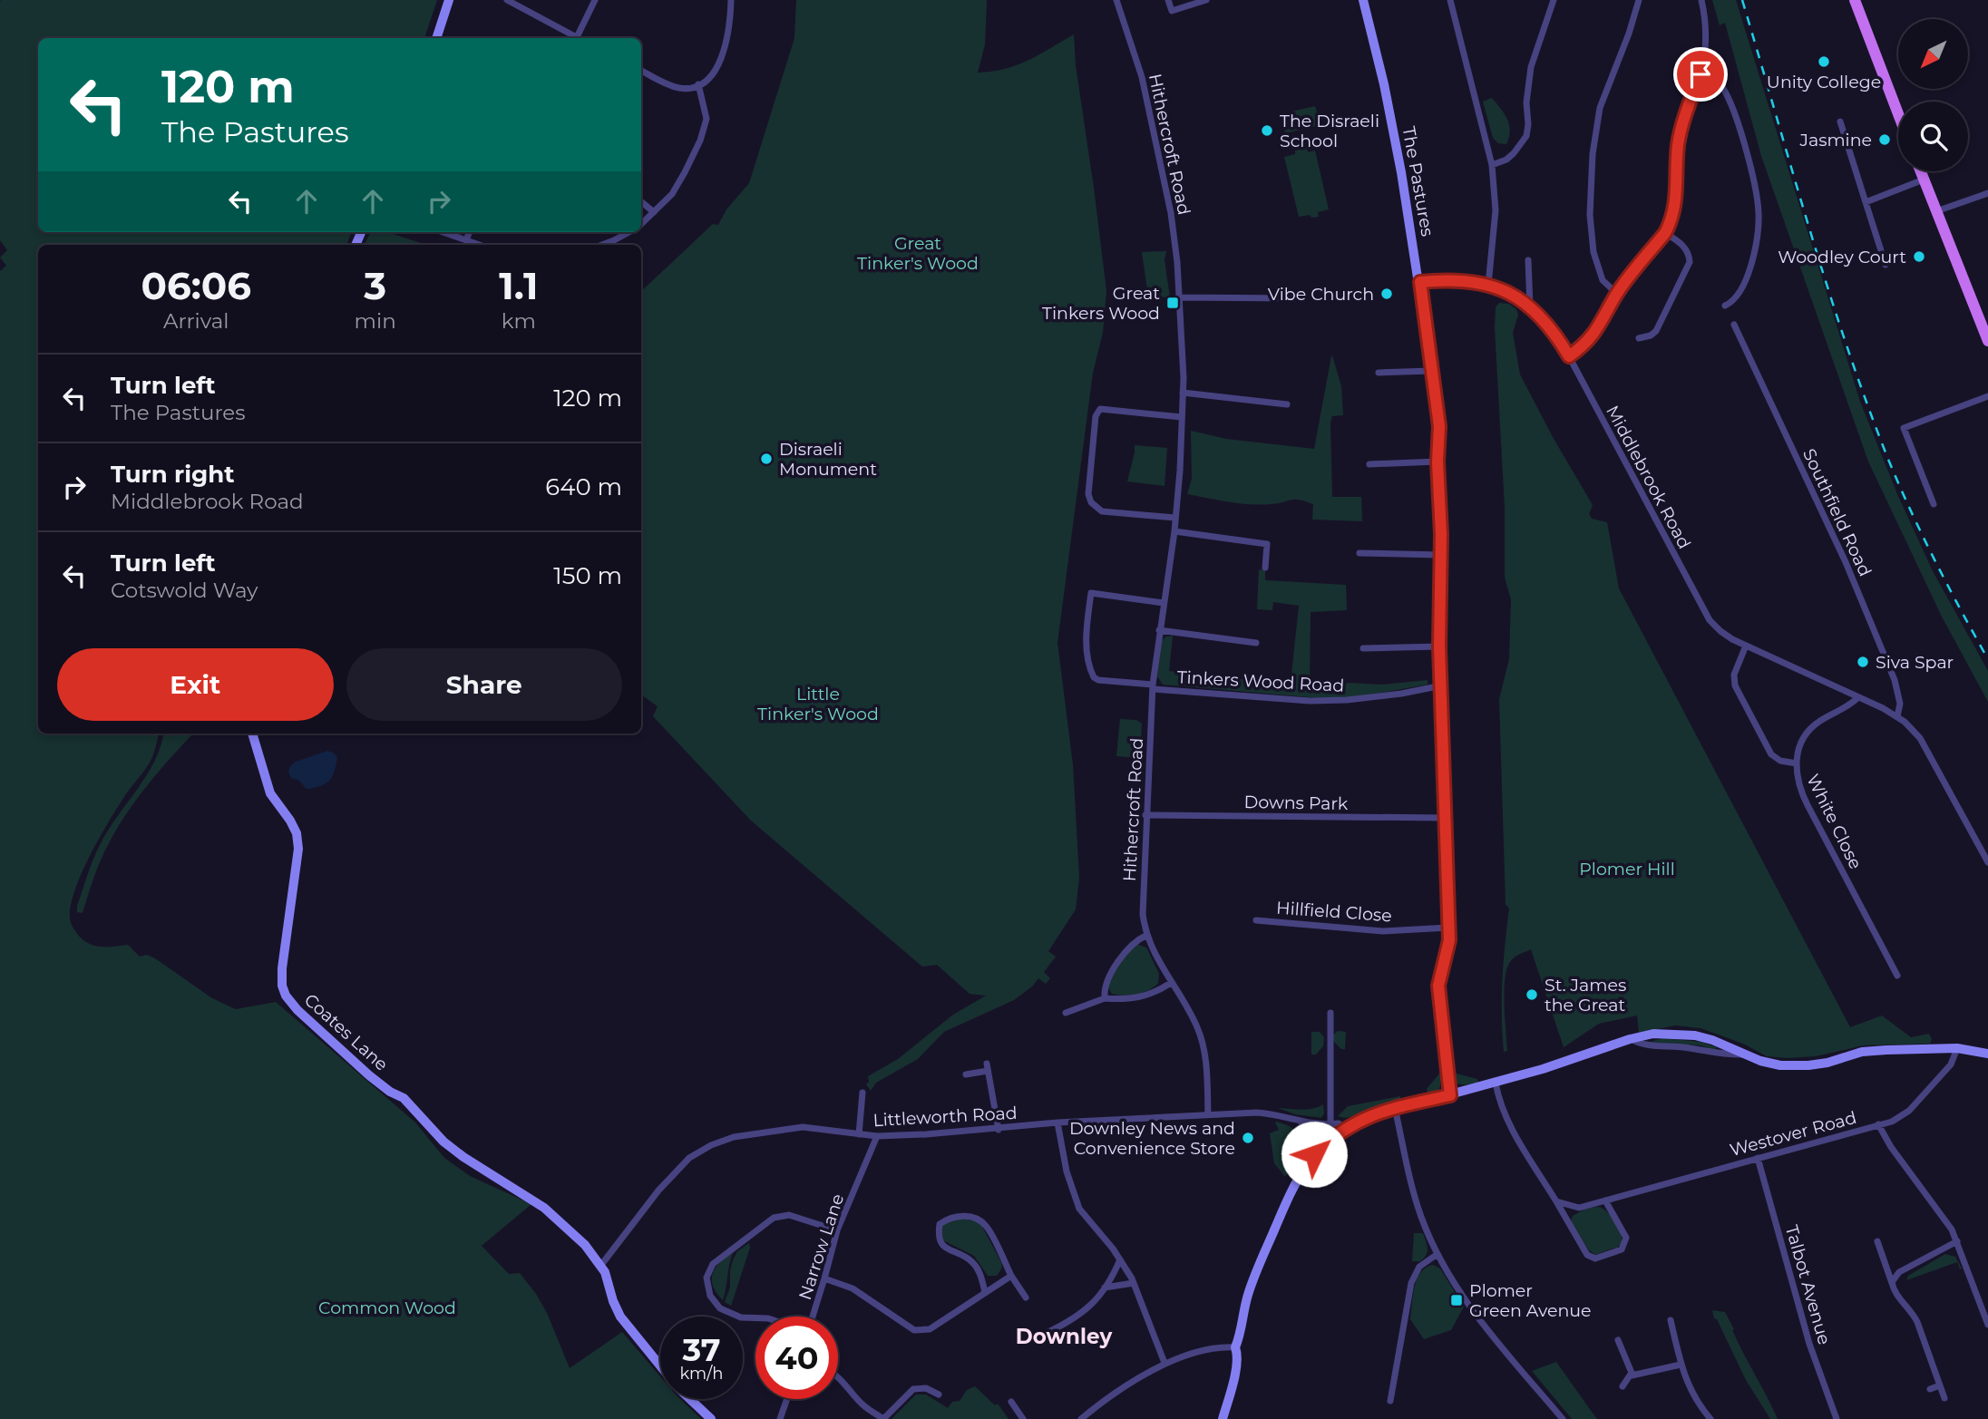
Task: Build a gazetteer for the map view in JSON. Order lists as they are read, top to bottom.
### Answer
{
  "streets": {
    "street": [
      "Hithercroft Road",
      "The Pastures",
      "Middlebrook Road",
      "Southfield Road",
      "Tinkers Wood Road",
      "Downs Park",
      "White Close",
      "Hillfield Close",
      "Coates Lane",
      "Littleworth Road",
      "Westover Road",
      "Narrow Lane",
      "Talbot Avenue"
    ]
  },
  "crossings": [
    ["Hithercroft Road", "Tinkers Wood Road"],
    ["Hithercroft Road", "Downs Park"],
    ["Hithercroft Road", "Littleworth Road"],
    ["The Pastures", "Middlebrook Road"],
    ["The Pastures", "Tinkers Wood Road"],
    ["The Pastures", "Downs Park"],
    ["The Pastures", "Hillfield Close"],
    ["Middlebrook Road", "White Close"],
    ["Coates Lane", "Littleworth Road"],
    ["Littleworth Road", "Narrow Lane"],
    ["Westover Road", "Talbot Avenue"]
  ],
  "districts": ["Downley"],
  "parks": [
    "Great Tinker's Wood",
    "Little Tinker's Wood",
    "Plomer Hill",
    "Common Wood"
  ],
  "places": {
    "other": [
      "Unity College",
      "The Disraeli School",
      "Jasmine",
      "Woodley Court",
      "Vibe Church",
      "Disraeli Monument",
      "Siva Spar",
      "St. James the Great",
      "Downley News and Convenience Store"
    ],
    "transit": ["Great Tinkers Wood", "Plomer Green Avenue"]
  },
  "north": "bottom left",
  "page": {
    "turn": ["120 m", "The Pastures"],
    "eta": [
      "06:06",
      "Arrival",
      "3",
      "min",
      "1.1",
      "km"
    ],
    "list": [
      {
        "name": "Turn left",
        "note": "The Pastures",
        "value": "120 m"
      },
      {
        "name": "Turn right",
        "note": "Middlebrook Road",
        "value": "640 m"
      },
      {
        "name": "Turn left",
        "note": "Cotswold Way",
        "value": "150 m"
      }
    ],
    "buttons": ["Exit", "Share"],
    "speed": "37 km/h",
    "limit": "40"
  }
}
